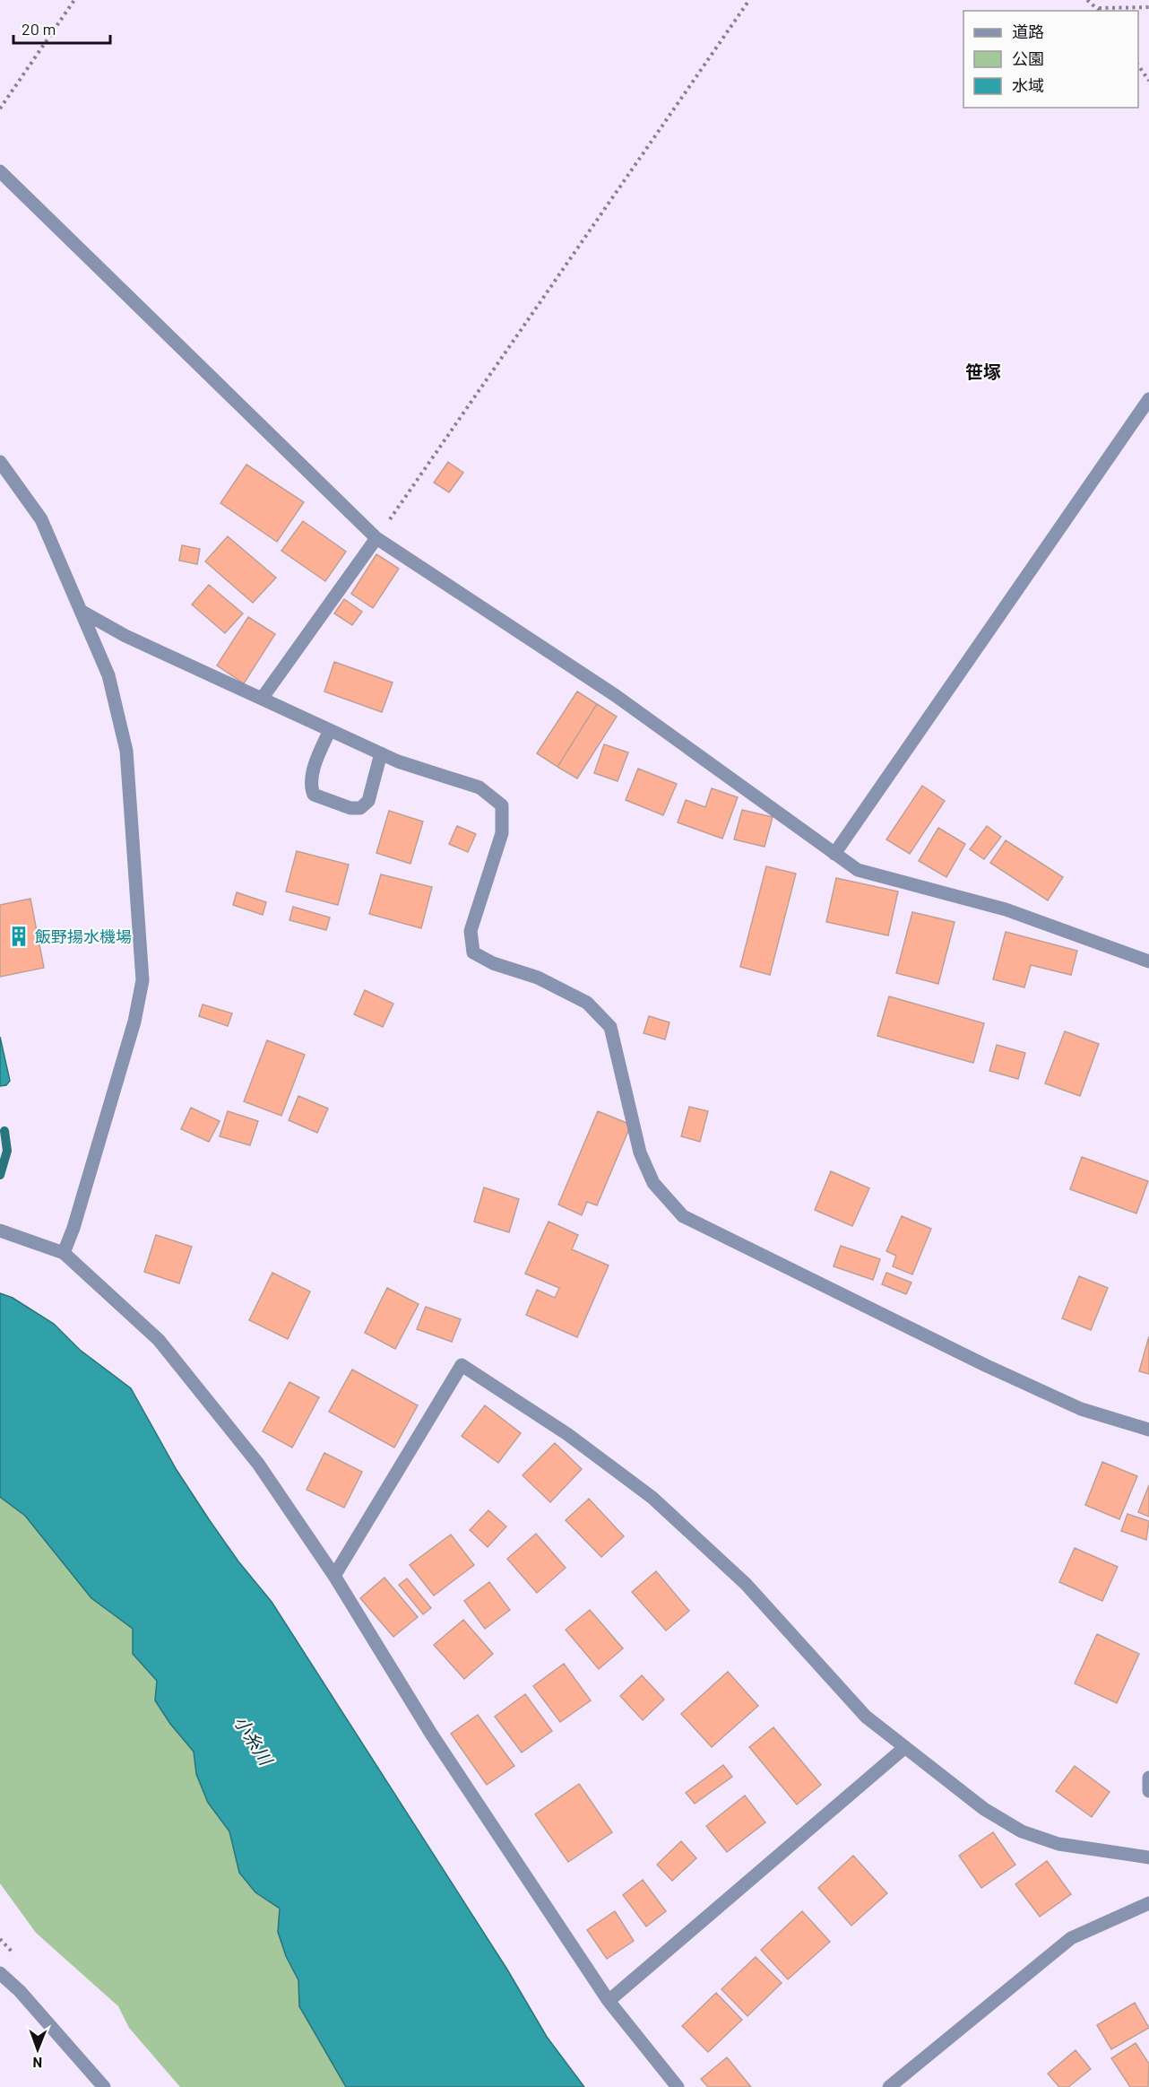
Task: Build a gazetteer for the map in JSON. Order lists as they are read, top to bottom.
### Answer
{
  "districts": ["笹塚"],
  "water": ["小糸川"],
  "places": {
    "building": ["飯野揚水機場"]
  },
  "legend": ["道路", "公園", "水域"],
  "scale_bar": "20 m",
  "north": "bottom"
}
